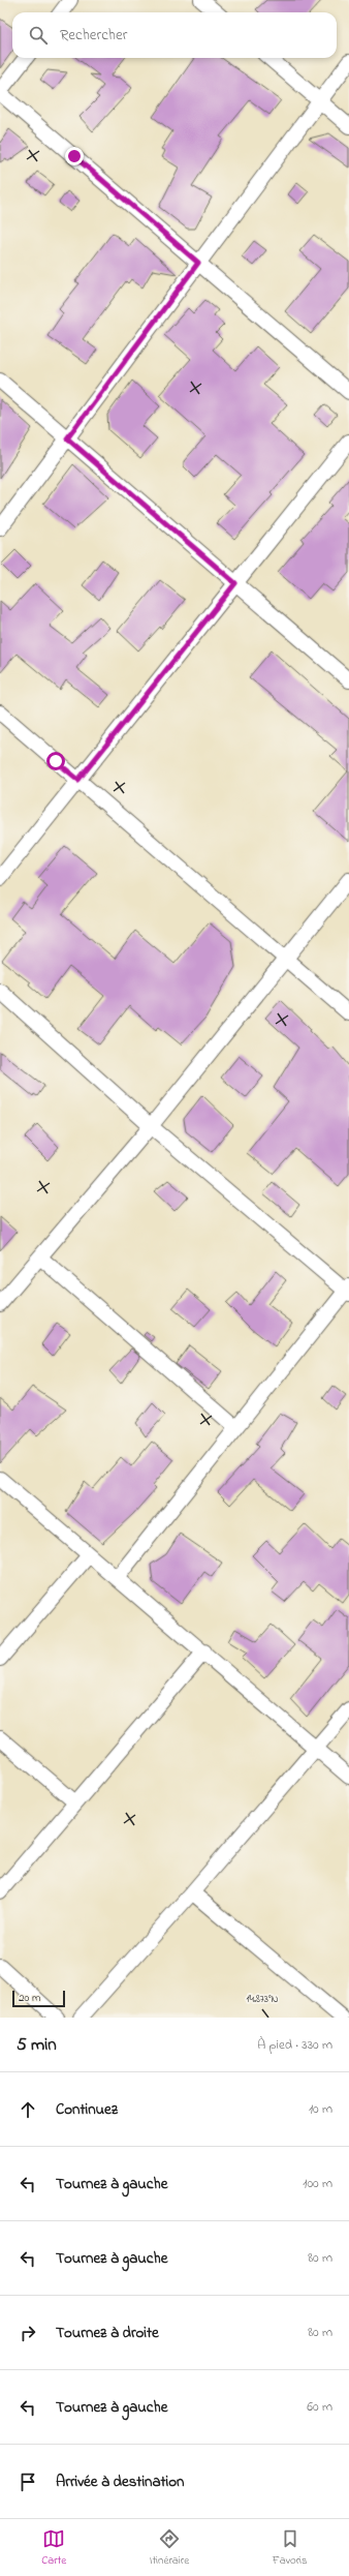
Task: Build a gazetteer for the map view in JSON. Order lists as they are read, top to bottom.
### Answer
{
  "scale_bar": "20 m",
  "page": {
    "search": "Rechercher",
    "scale": "20 m",
    "heading": ["5 min", "À pied · 330 m"],
    "list": [
      ["Continuez", "10 m"],
      ["Tournez à gauche", "100 m"],
      ["Tournez à gauche", "80 m"],
      ["Tournez à droite", "80 m"],
      ["Tournez à gauche", "60 m"],
      "Arrivée à destination"
    ],
    "nav": ["Carte", "Itinéraire", "Favoris"]
  },
  "coordinates": ["14.873°N"]
}
